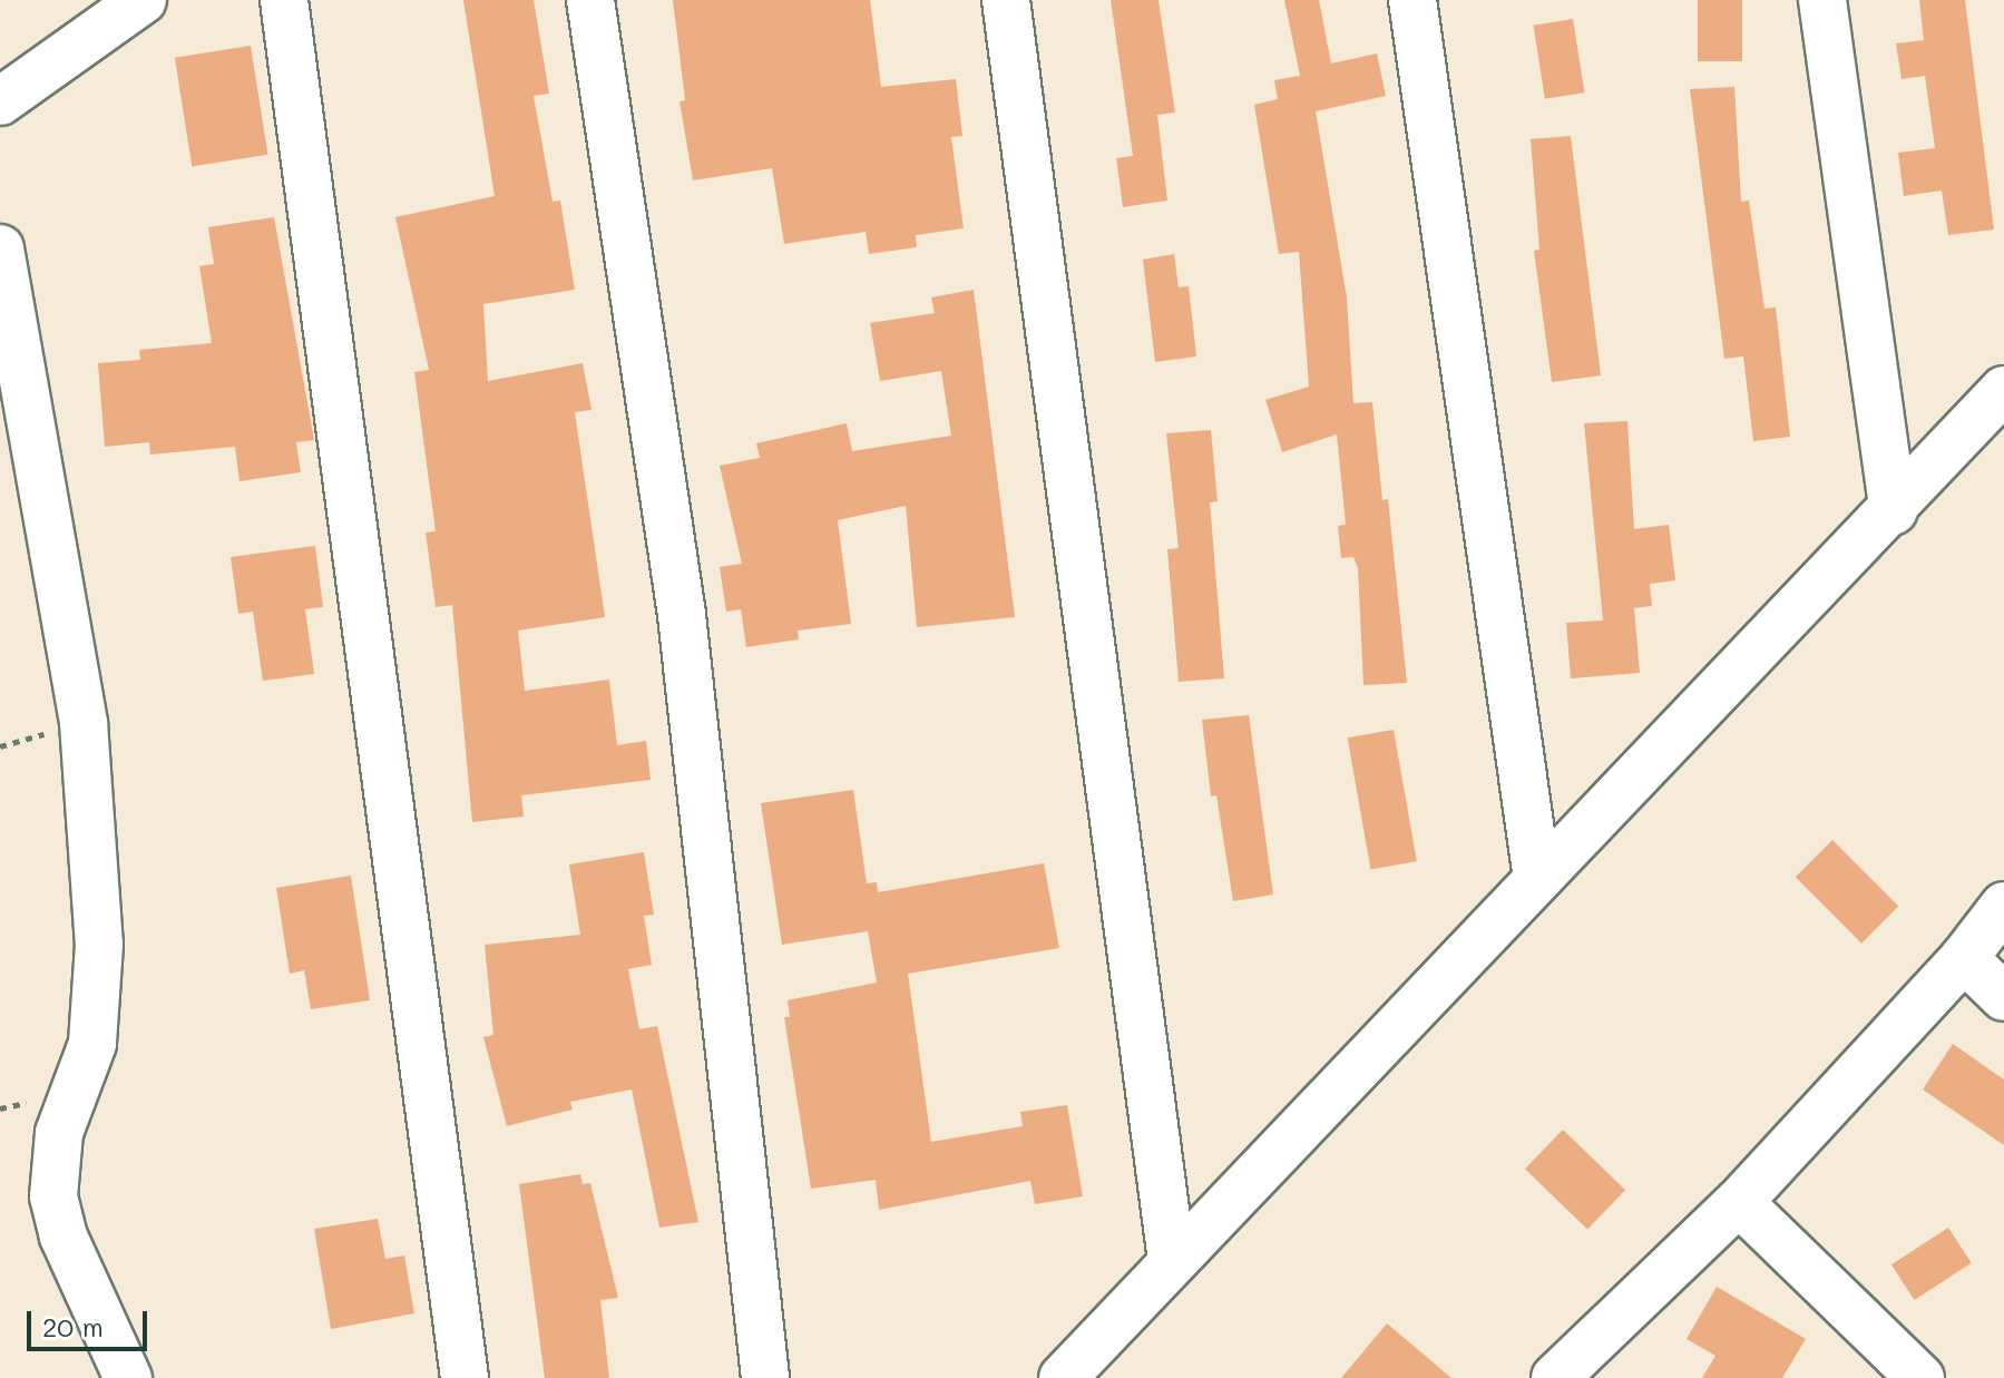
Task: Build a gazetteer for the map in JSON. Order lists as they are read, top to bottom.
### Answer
{
  "scale_bar": "20 m"
}
